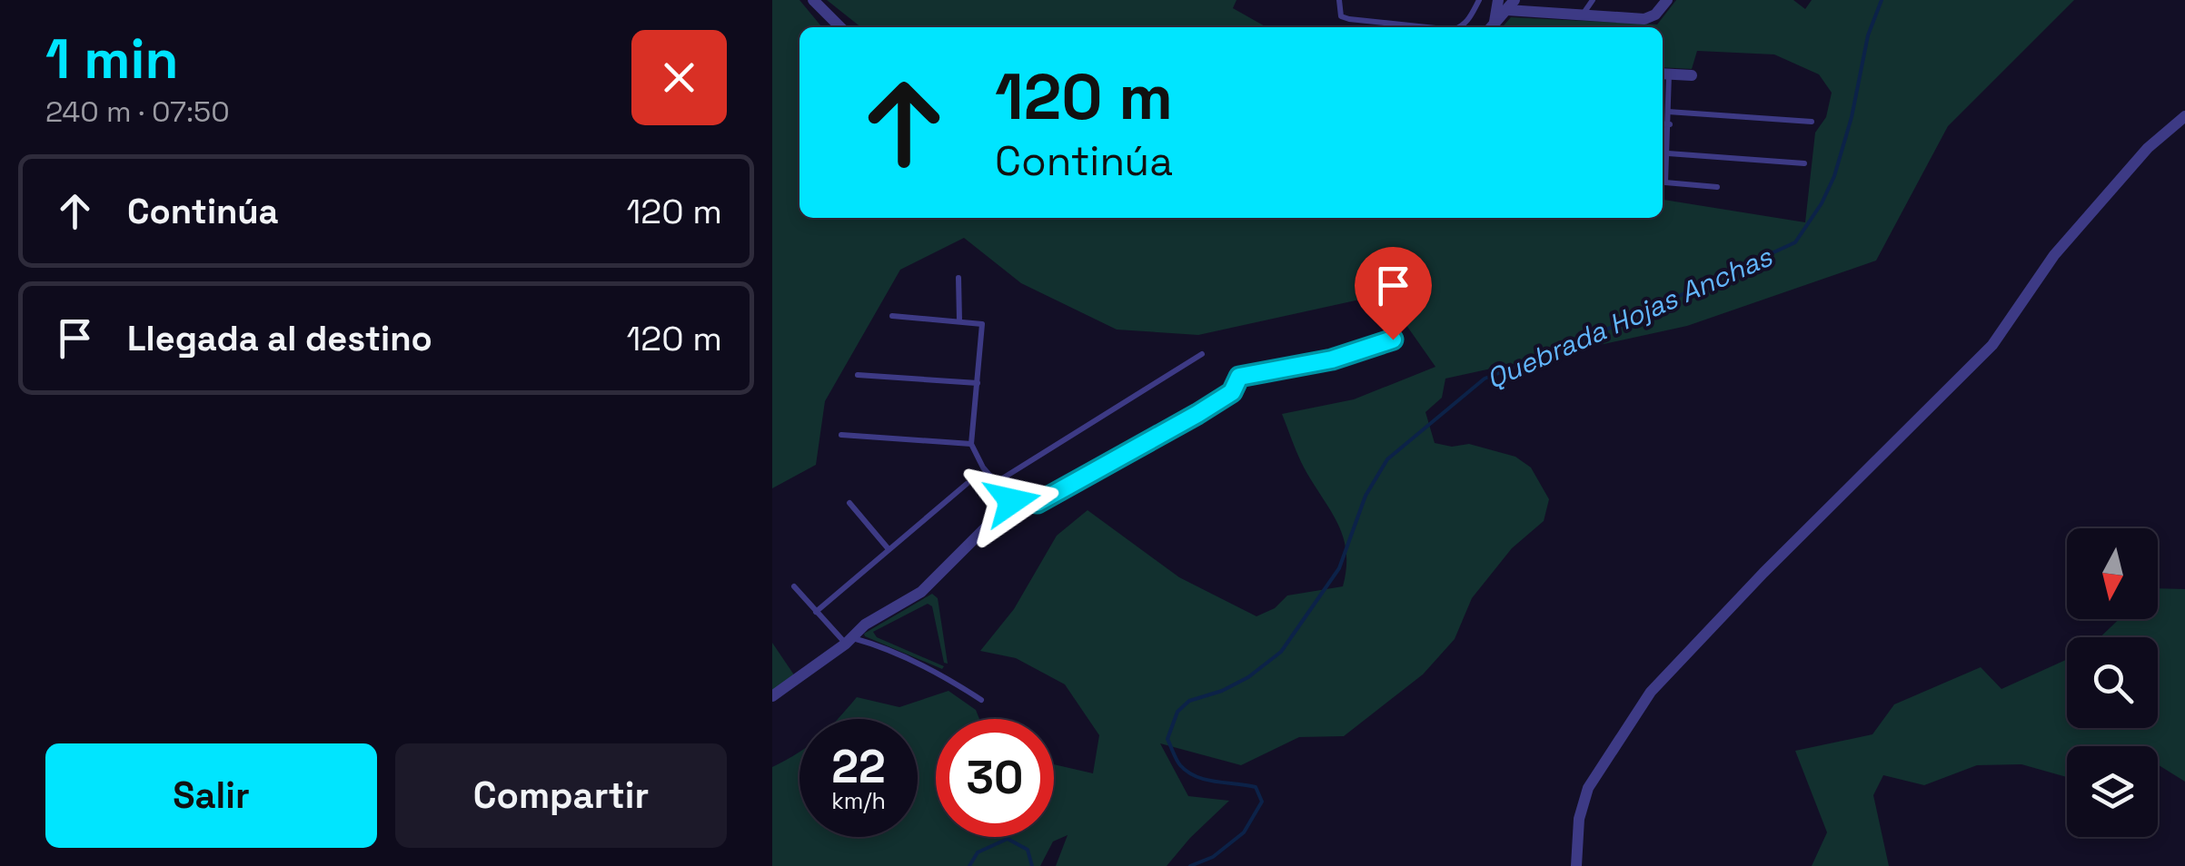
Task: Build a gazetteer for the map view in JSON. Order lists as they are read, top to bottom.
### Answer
{
  "water": ["Quebrada Hojas Anchas"],
  "north": "bottom",
  "page": {
    "heading": ["1 min", "240 m · 07:50"],
    "turn": ["120 m", "Continúa"],
    "list": [
      {
        "name": "Continúa",
        "value": "120 m"
      },
      {
        "name": "Llegada al destino",
        "value": "120 m"
      }
    ],
    "speed": "22 km/h",
    "limit": "30",
    "buttons": ["Salir", "Compartir"]
  }
}
